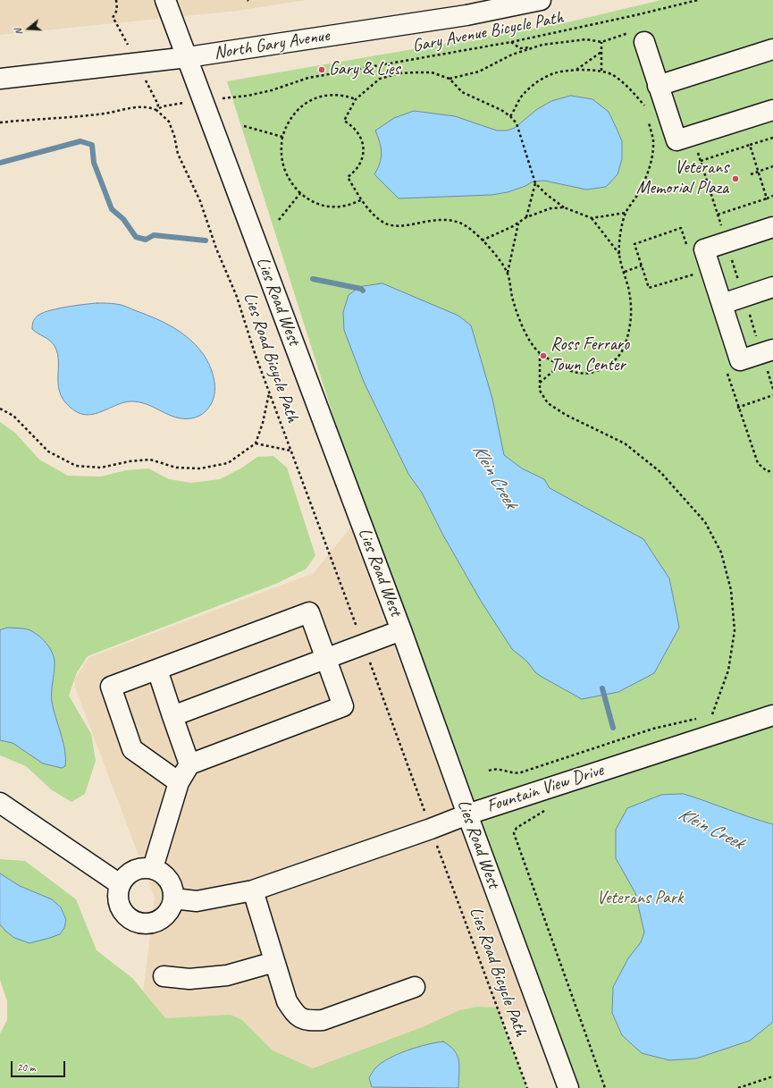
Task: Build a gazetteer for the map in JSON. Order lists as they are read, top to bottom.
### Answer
{
  "streets": {
    "street": ["North Gary Avenue", "Lies Road West", "Fountain View Drive"],
    "path": ["Gary Avenue Bicycle Path", "Lies Road Bicycle Path"]
  },
  "crossings": [
    ["North Gary Avenue", "Lies Road West"],
    ["Lies Road West", "Fountain View Drive"]
  ],
  "water": ["Klein Creek"],
  "parks": ["Veterans Park"],
  "places": ["Gary & Lies", "Veterans Memorial Plaza", "Ross Ferraro Town Center"],
  "scale_bar": "20 m",
  "north": "left"
}
